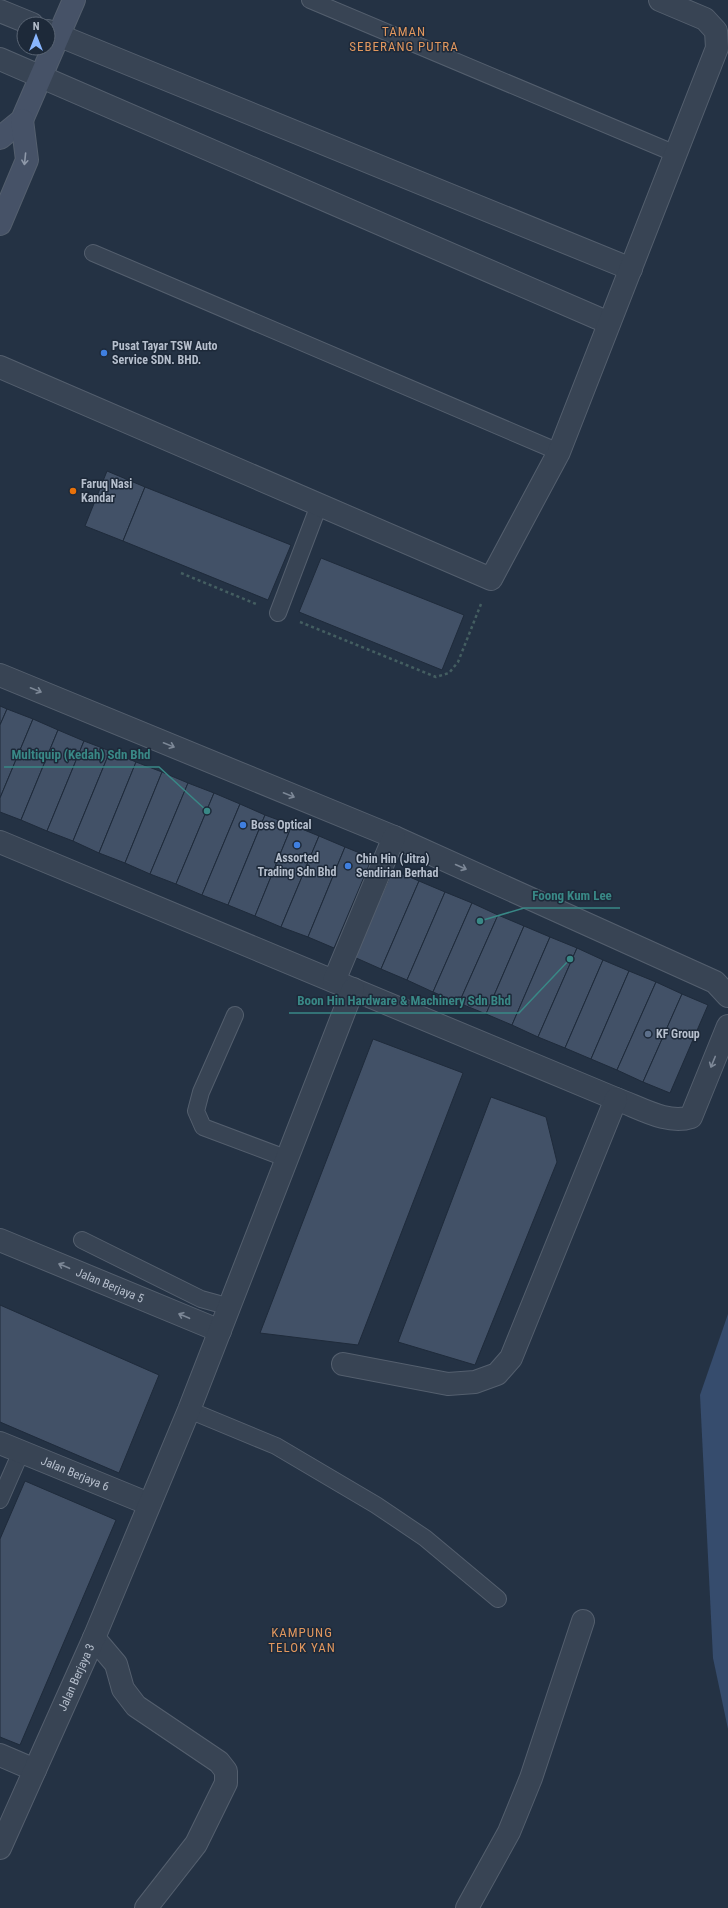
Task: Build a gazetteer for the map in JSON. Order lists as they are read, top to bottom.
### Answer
{
  "streets": {
    "street": ["Jalan Berjaya 5", "Jalan Berjaya 6", "Jalan Berjaya 3"]
  },
  "crossings": [
    ["Jalan Berjaya 5", "Jalan Berjaya 3"],
    ["Jalan Berjaya 6", "Jalan Berjaya 3"]
  ],
  "one_way": ["Jalan Berjaya 5"],
  "districts": ["TAMAN SEBERANG PUTRA", "KAMPUNG TELOK YAN"],
  "places": [
    "Pusat Tayar TSW Auto Service SDN. BHD.",
    "Faruq Nasi Kandar",
    "Multiquip (Kedah) Sdn Bhd",
    "Boss Optical",
    "Assorted Trading Sdn Bhd",
    "Chin Hin (Jitra) Sendirian Berhad",
    "Foong Kum Lee",
    "Boon Hin Hardware & Machinery Sdn Bhd",
    "KF Group"
  ],
  "north": "top"
}
